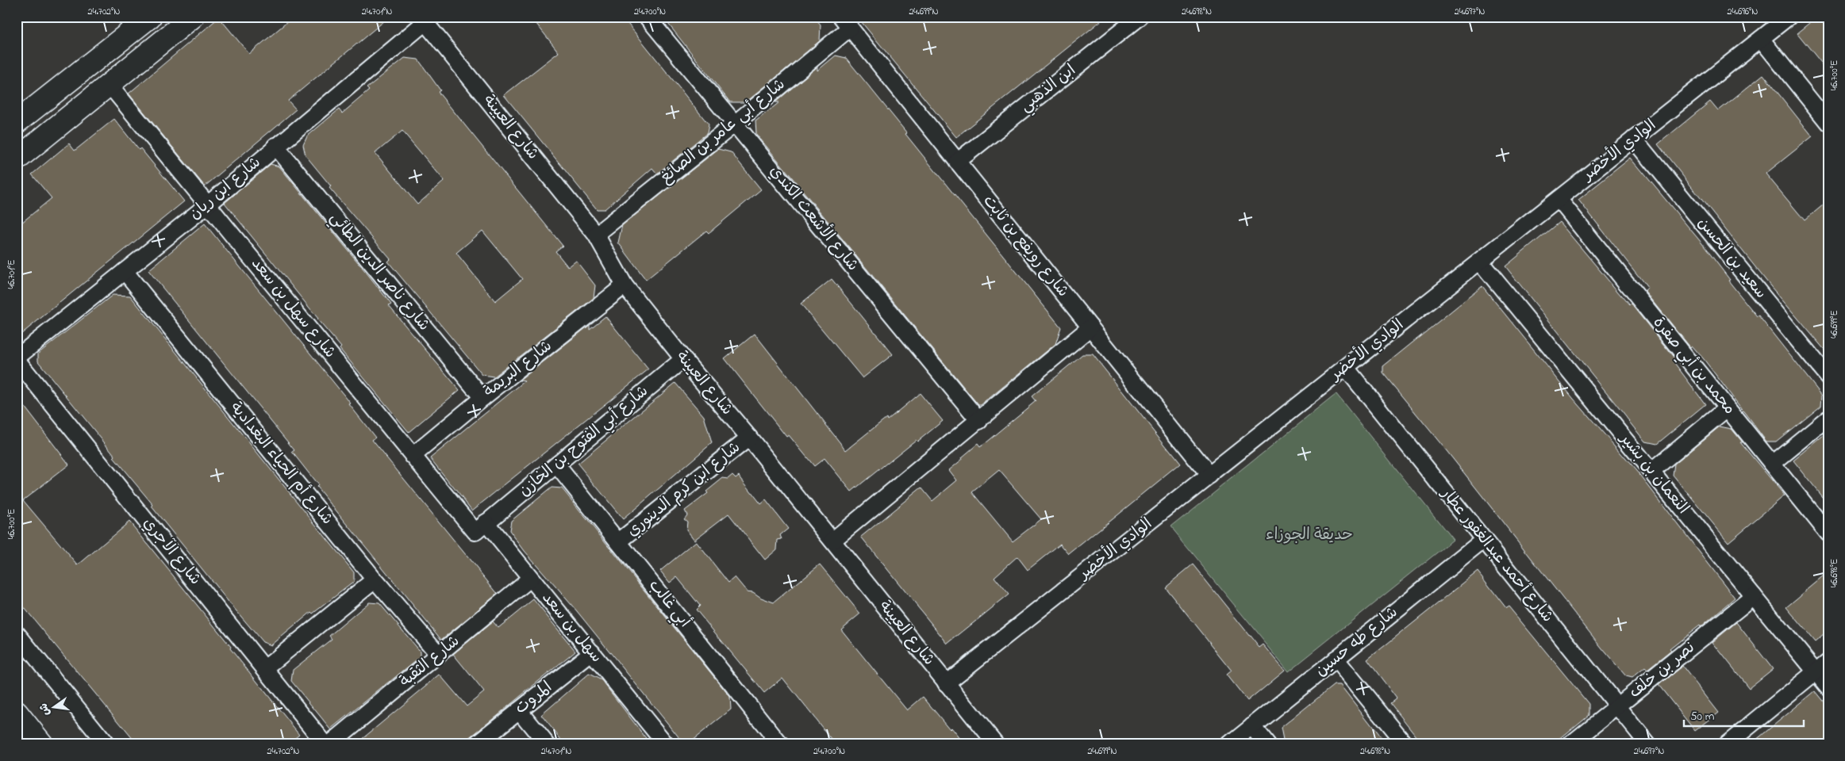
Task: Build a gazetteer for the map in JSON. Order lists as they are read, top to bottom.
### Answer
{
  "streets": {
    "street": [
      "ابن الذهبي",
      "شارع العيينة",
      "شارع أبي عامر بن الصائغ",
      "الوادي الأخضر",
      "شارع ابن ريان",
      "شارع الأشعث الكندي",
      "شارع رويفع بن ثابت",
      "سعيد بن الحسن",
      "شارع ناصر الدين الطائي",
      "شارع سهل بن سعد",
      "محمد بن أبي صفرة",
      "شارع البريمة",
      "شارع أبي الفتوح بن الخازن",
      "شارع أم الحياء البغدادية",
      "النعمان بن بشير",
      "شارع ابن كرم الدينوري",
      "شارع الآجري",
      "شارع أحمد عبدالغفور عطار",
      "أبي غالب",
      "سهل بن سعد",
      "شارع طه حسين",
      "شارع الثقبة",
      "نصر بن خلف",
      "المروت"
    ]
  },
  "crossings": [
    ["ابن الذهبي", "شارع رويفع بن ثابت"],
    ["شارع العيينة", "شارع أبي عامر بن الصائغ"],
    ["شارع العيينة", "الوادي الأخضر"],
    ["شارع العيينة", "شارع ابن ريان"],
    ["شارع العيينة", "شارع البريمة"],
    ["شارع العيينة", "شارع أبي الفتوح بن الخازن"],
    ["شارع العيينة", "شارع ابن كرم الدينوري"],
    ["شارع أبي عامر بن الصائغ", "شارع الأشعث الكندي"],
    ["شارع أبي عامر بن الصائغ", "شارع رويفع بن ثابت"],
    ["الوادي الأخضر", "شارع رويفع بن ثابت"],
    ["الوادي الأخضر", "سعيد بن الحسن"],
    ["الوادي الأخضر", "محمد بن أبي صفرة"],
    ["الوادي الأخضر", "النعمان بن بشير"],
    ["الوادي الأخضر", "شارع أحمد عبدالغفور عطار"],
    ["شارع ابن ريان", "شارع ناصر الدين الطائي"],
    ["شارع ابن ريان", "شارع سهل بن سعد"],
    ["شارع ابن ريان", "شارع أم الحياء البغدادية"],
    ["شارع ابن ريان", "شارع الآجري"],
    ["شارع ناصر الدين الطائي", "شارع البريمة"],
    ["شارع سهل بن سعد", "شارع البريمة"],
    ["شارع سهل بن سعد", "شارع أبي الفتوح بن الخازن"],
    ["شارع سهل بن سعد", "سهل بن سعد"],
    ["شارع أبي الفتوح بن الخازن", "أبي غالب"],
    ["شارع أبي الفتوح بن الخازن", "سهل بن سعد"],
    ["شارع أم الحياء البغدادية", "شارع الثقبة"],
    ["النعمان بن بشير", "نصر بن خلف"],
    ["شارع ابن كرم الدينوري", "أبي غالب"],
    ["شارع أحمد عبدالغفور عطار", "شارع طه حسين"],
    ["شارع أحمد عبدالغفور عطار", "نصر بن خلف"],
    ["سهل بن سعد", "شارع الثقبة"],
    ["سهل بن سعد", "المروت"]
  ],
  "parks": ["حديقة الجوزاء"],
  "scale_bar": "50 m",
  "north": "left",
  "coordinates": [
    "24.702°N",
    "24.701°N",
    "24.700°N",
    "24.699°N",
    "24.698°N",
    "24.697°N",
    "24.696°N",
    "46.700°E",
    "46.701°E",
    "46.699°E",
    "46.698°E"
  ]
}
